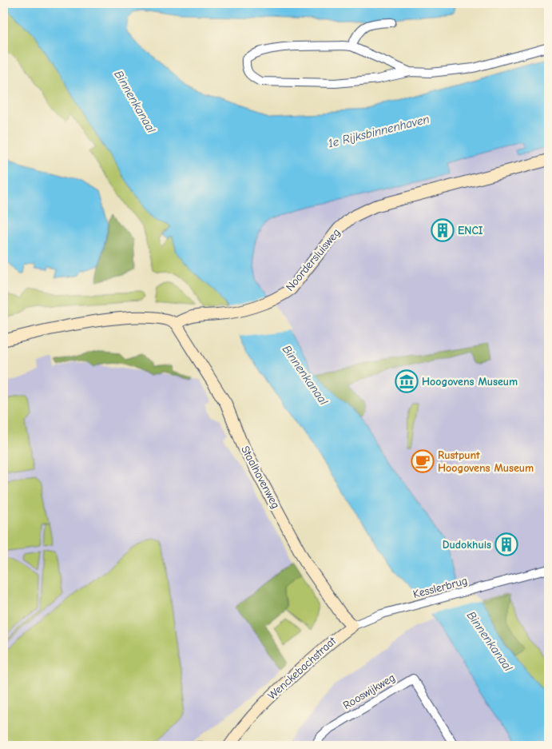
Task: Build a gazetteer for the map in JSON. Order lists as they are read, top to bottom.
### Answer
{
  "streets": {
    "street": [
      "Noordersluisweg",
      "Staalhavenweg",
      "Kesslerbrug",
      "Wenckebachstraat",
      "Rooswijkweg"
    ]
  },
  "crossings": [
    ["Noordersluisweg", "Staalhavenweg"],
    ["Staalhavenweg", "Wenckebachstraat"],
    ["Kesslerbrug", "Wenckebachstraat"]
  ],
  "water": ["Binnenkanaal", "1e Rijksbinnenhaven"],
  "places": {
    "building": ["ENCI", "Dudokhuis"],
    "museum": ["Hoogovens Museum"],
    "cafe": ["Rustpunt Hoogovens Museum"]
  }
}
